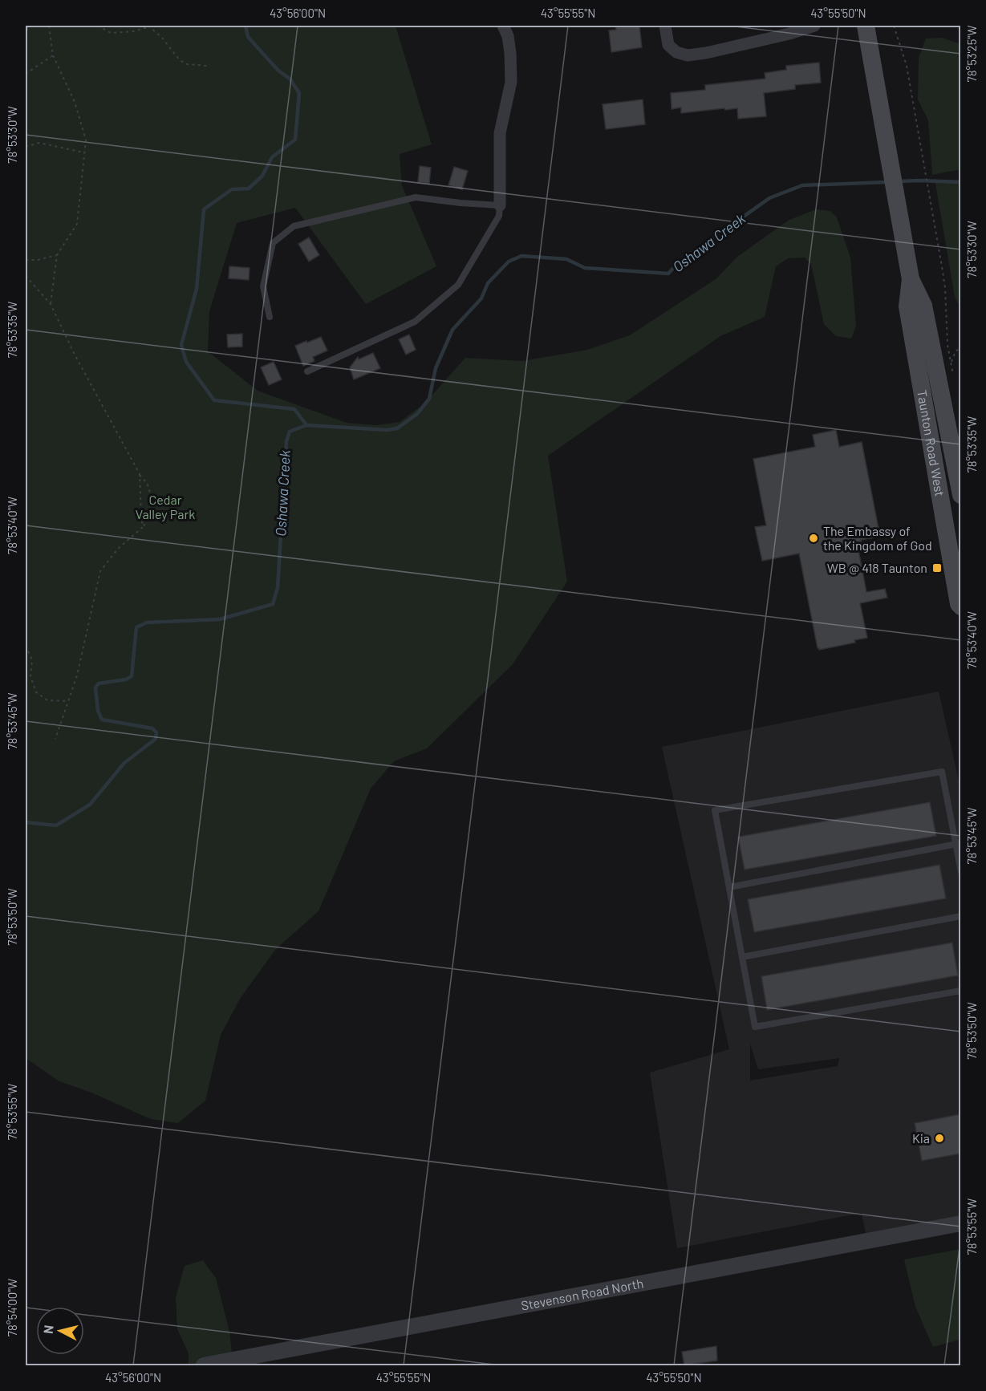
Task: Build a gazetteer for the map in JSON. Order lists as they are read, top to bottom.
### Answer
{
  "streets": {
    "main road": ["Taunton Road West"],
    "street": ["Stevenson Road North"]
  },
  "water": ["Oshawa Creek"],
  "parks": ["Cedar Valley Park"],
  "places": {
    "other": ["The Embassy of the Kingdom of God", "Kia"],
    "transit": ["WB @ 418 Taunton"]
  },
  "north": "left",
  "coordinates": [
    "43°56'00\"N",
    "43°55'55\"N",
    "43°55'50\"N",
    "78°53'25\"W",
    "78°53'30\"W",
    "78°53'35\"W",
    "78°53'40\"W",
    "78°53'45\"W",
    "78°53'50\"W",
    "78°53'55\"W",
    "78°54'00\"W"
  ]
}
